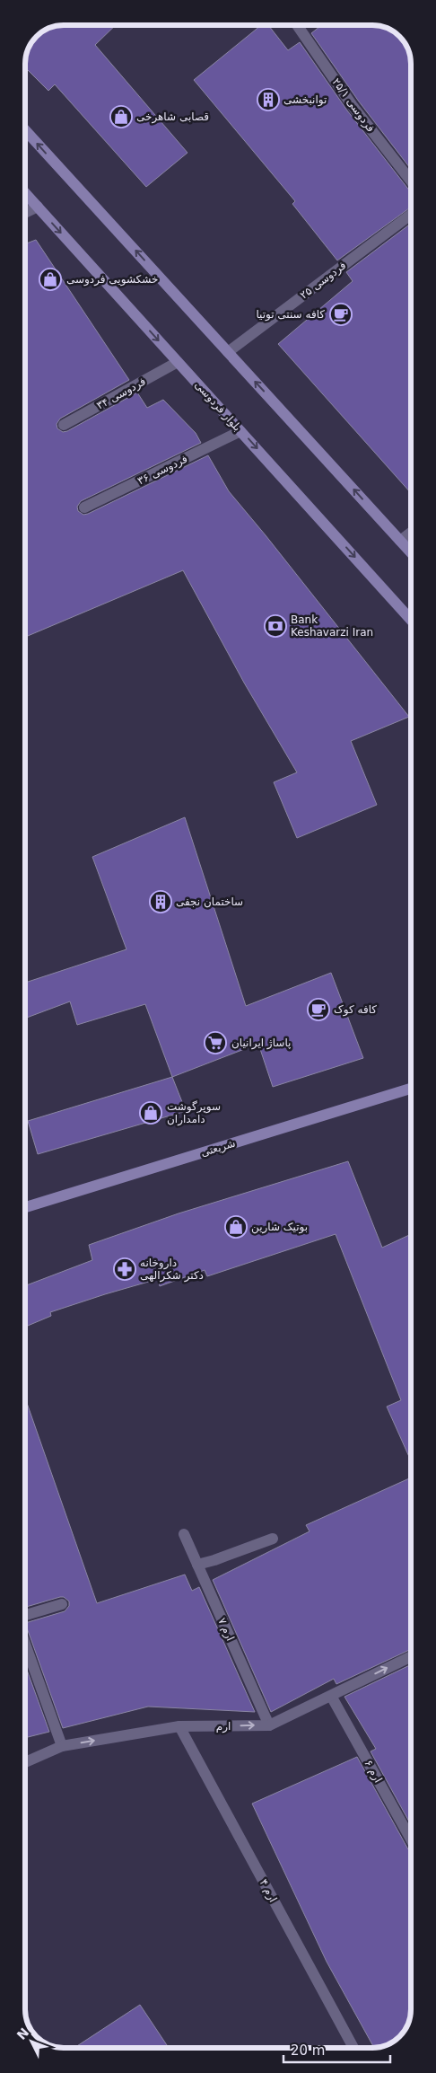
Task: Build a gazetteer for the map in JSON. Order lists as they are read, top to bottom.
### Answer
{
  "streets": {
    "main road": ["بلوار فردوسی", "شریعتی"],
    "street": [
      "فردوسی ۲۵/۱",
      "فردوسی ۲۵",
      "فردوسی ۳۴",
      "فردوسی ۳۶",
      "ارم ۷",
      "ارم",
      "ارم ۶",
      "ارم ۴"
    ]
  },
  "crossings": [
    ["فردوسی ۳۴", "بلوار فردوسی"],
    ["بلوار فردوسی", "فردوسی ۳۶"],
    ["ارم ۷", "ارم"],
    ["ارم", "ارم ۶"],
    ["ارم", "ارم ۴"]
  ],
  "one_way": ["ارم"],
  "places": {
    "building": ["توانبخشی", "ساختمان نجفی"],
    "shop": [
      "قصابی شاهرخی",
      "خشکشویی فردوسی",
      "سوپرگوشت دامداران",
      "بوتیک شارین"
    ],
    "cafe": ["کافه سنتی توتیا", "کافه کوک"],
    "bank": ["Bank Keshavarzi Iran"],
    "supermarket": ["پاساژ ایرانیان"],
    "pharmacy": ["داروخانه دکتر شکرالهی"]
  },
  "scale_bar": "20 m",
  "north": "top left"
}
